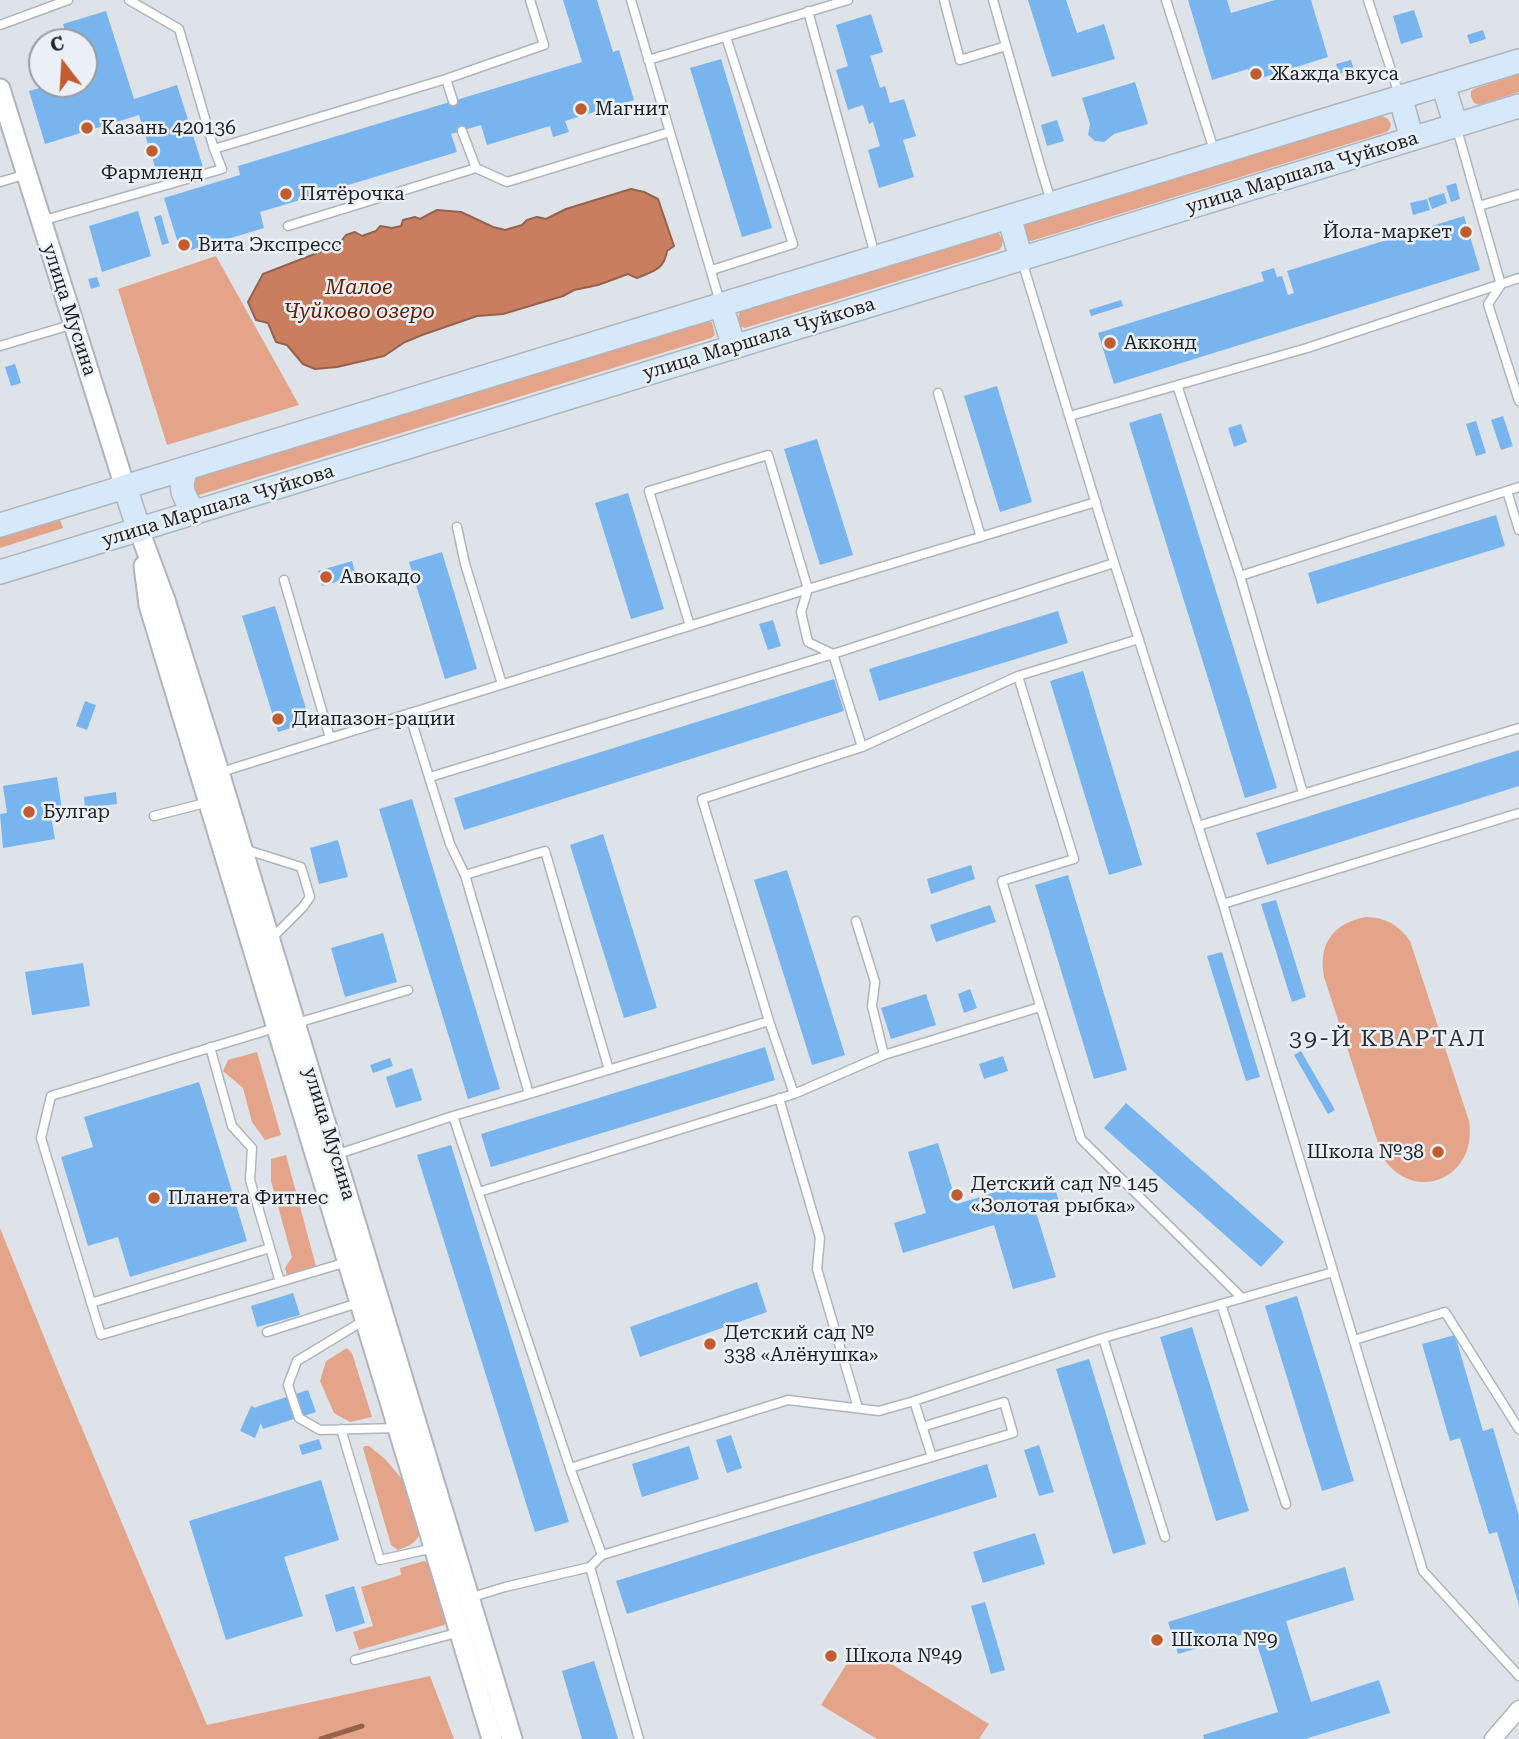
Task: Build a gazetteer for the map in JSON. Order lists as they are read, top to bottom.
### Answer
{
  "streets": {
    "main road": ["улица Маршала Чуйкова", "улица Мусина"]
  },
  "crossings": [
    ["улица Маршала Чуйкова", "улица Мусина"]
  ],
  "districts": ["39-Й КВАРТАЛ"],
  "water": ["Малое Чуйково озеро"],
  "places": [
    "Жажда вкуса",
    "Магнит",
    "Казань 420136",
    "Фармленд",
    "Пятёрочка",
    "Йола-маркет",
    "Вита Экспресс",
    "Акконд",
    "Авокадо",
    "Диапазон-рации",
    "Булгар",
    "Школа №38",
    "Детский сад № 145 «Золотая рыбка»",
    "Планета Фитнес",
    "Детский сад № 338 «Алёнушка»",
    "Школа №9",
    "Школа №49"
  ],
  "north": "top"
}
